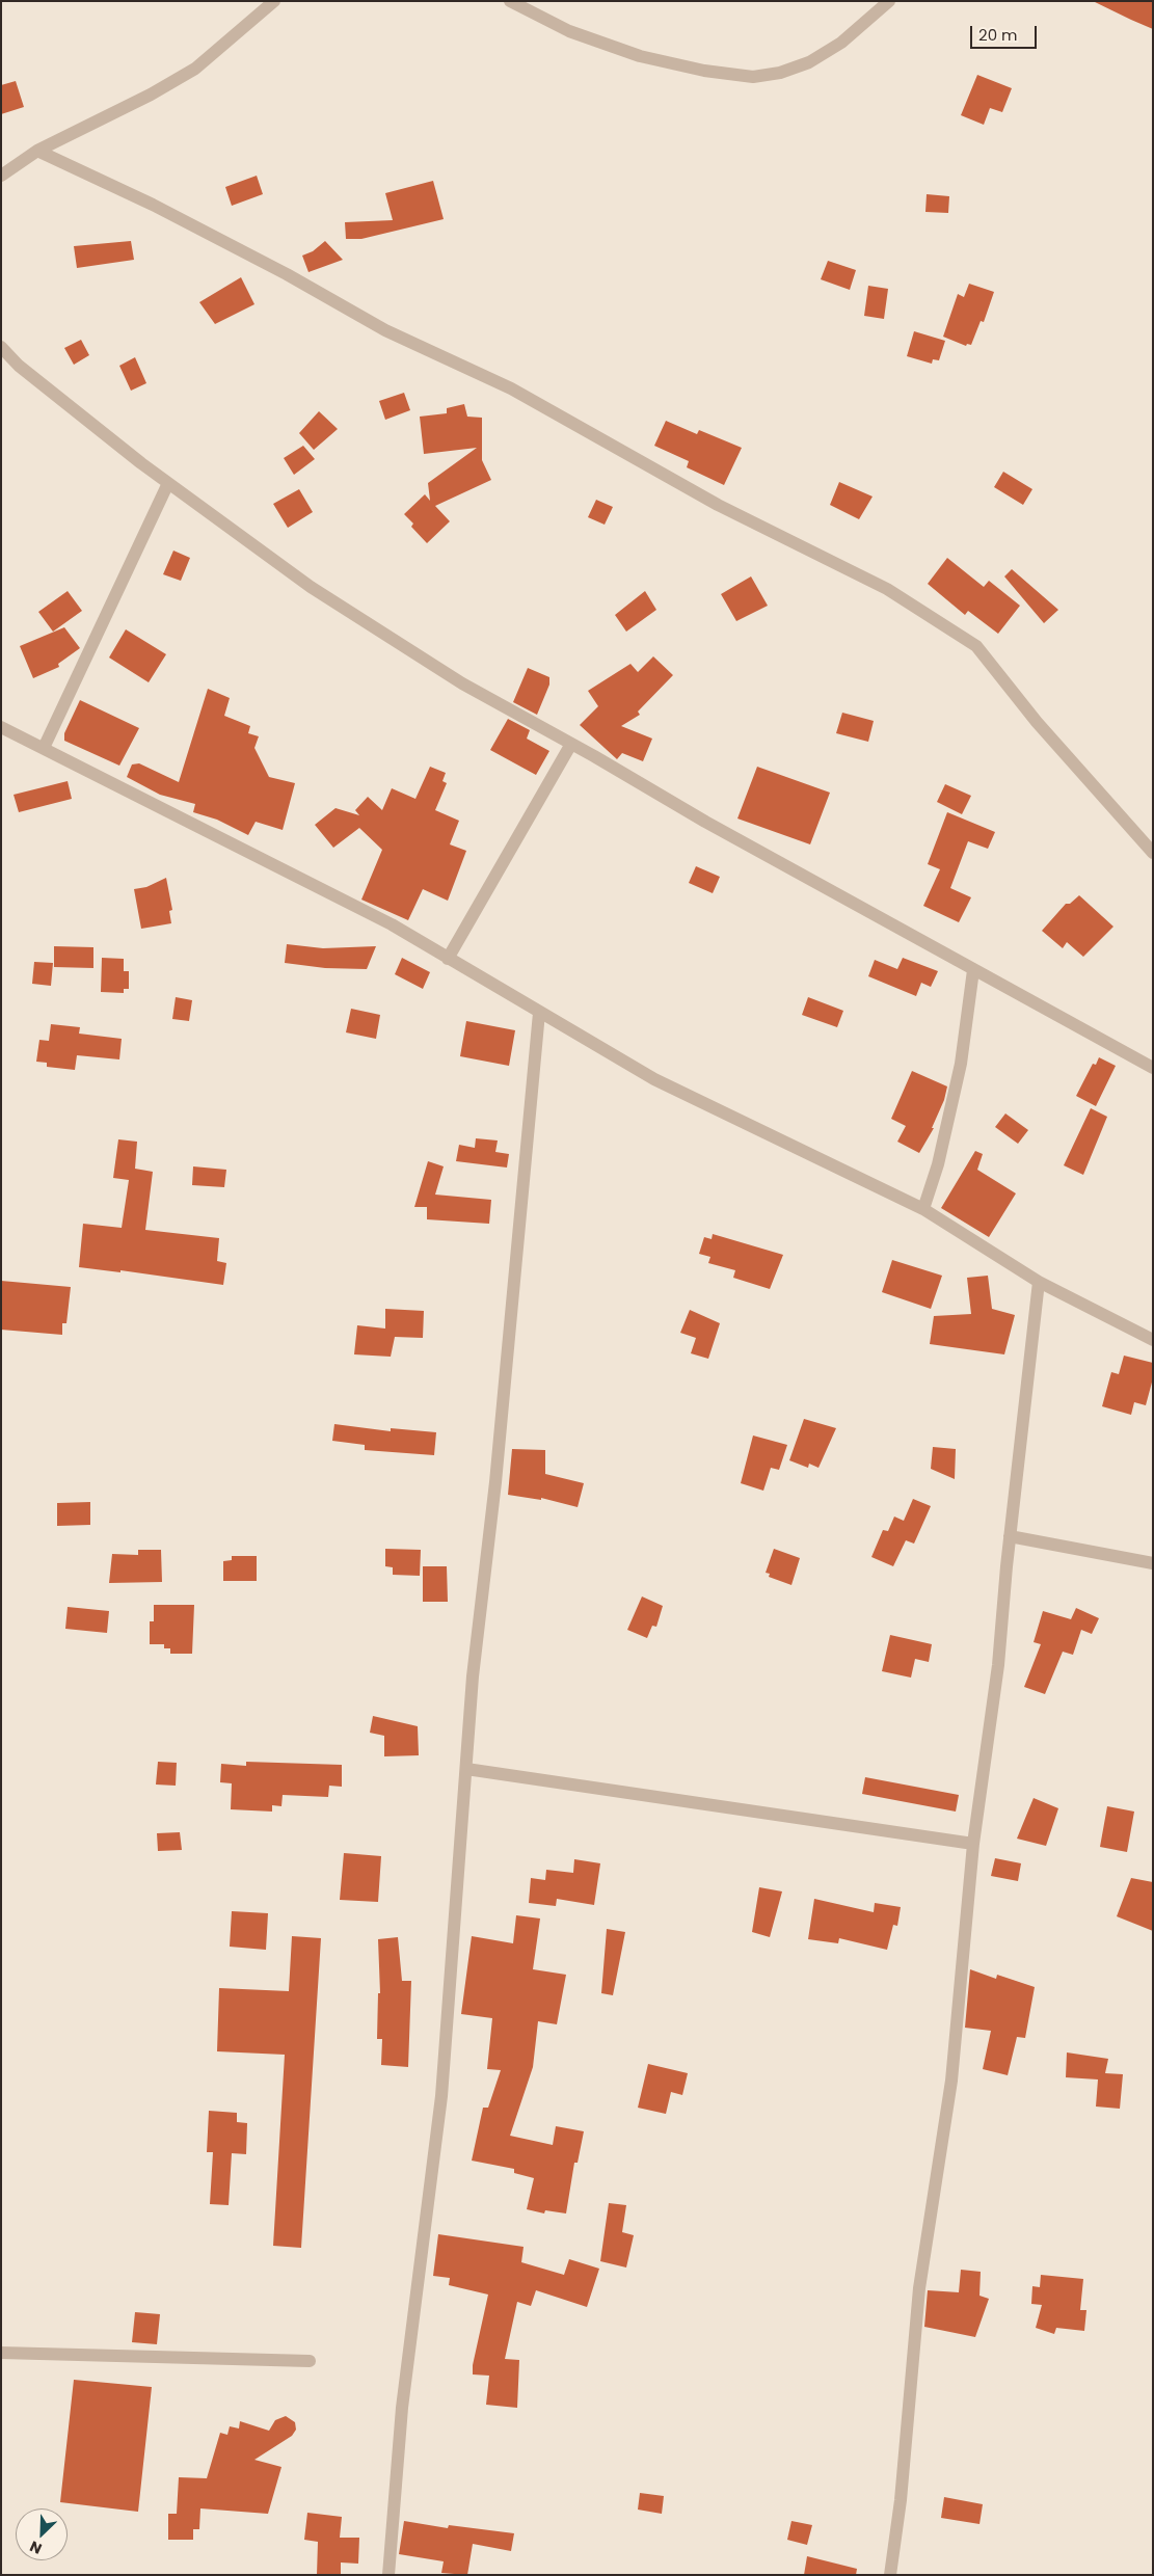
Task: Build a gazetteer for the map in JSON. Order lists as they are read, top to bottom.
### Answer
{
  "scale_bar": "20 m",
  "north": "bottom left"
}
